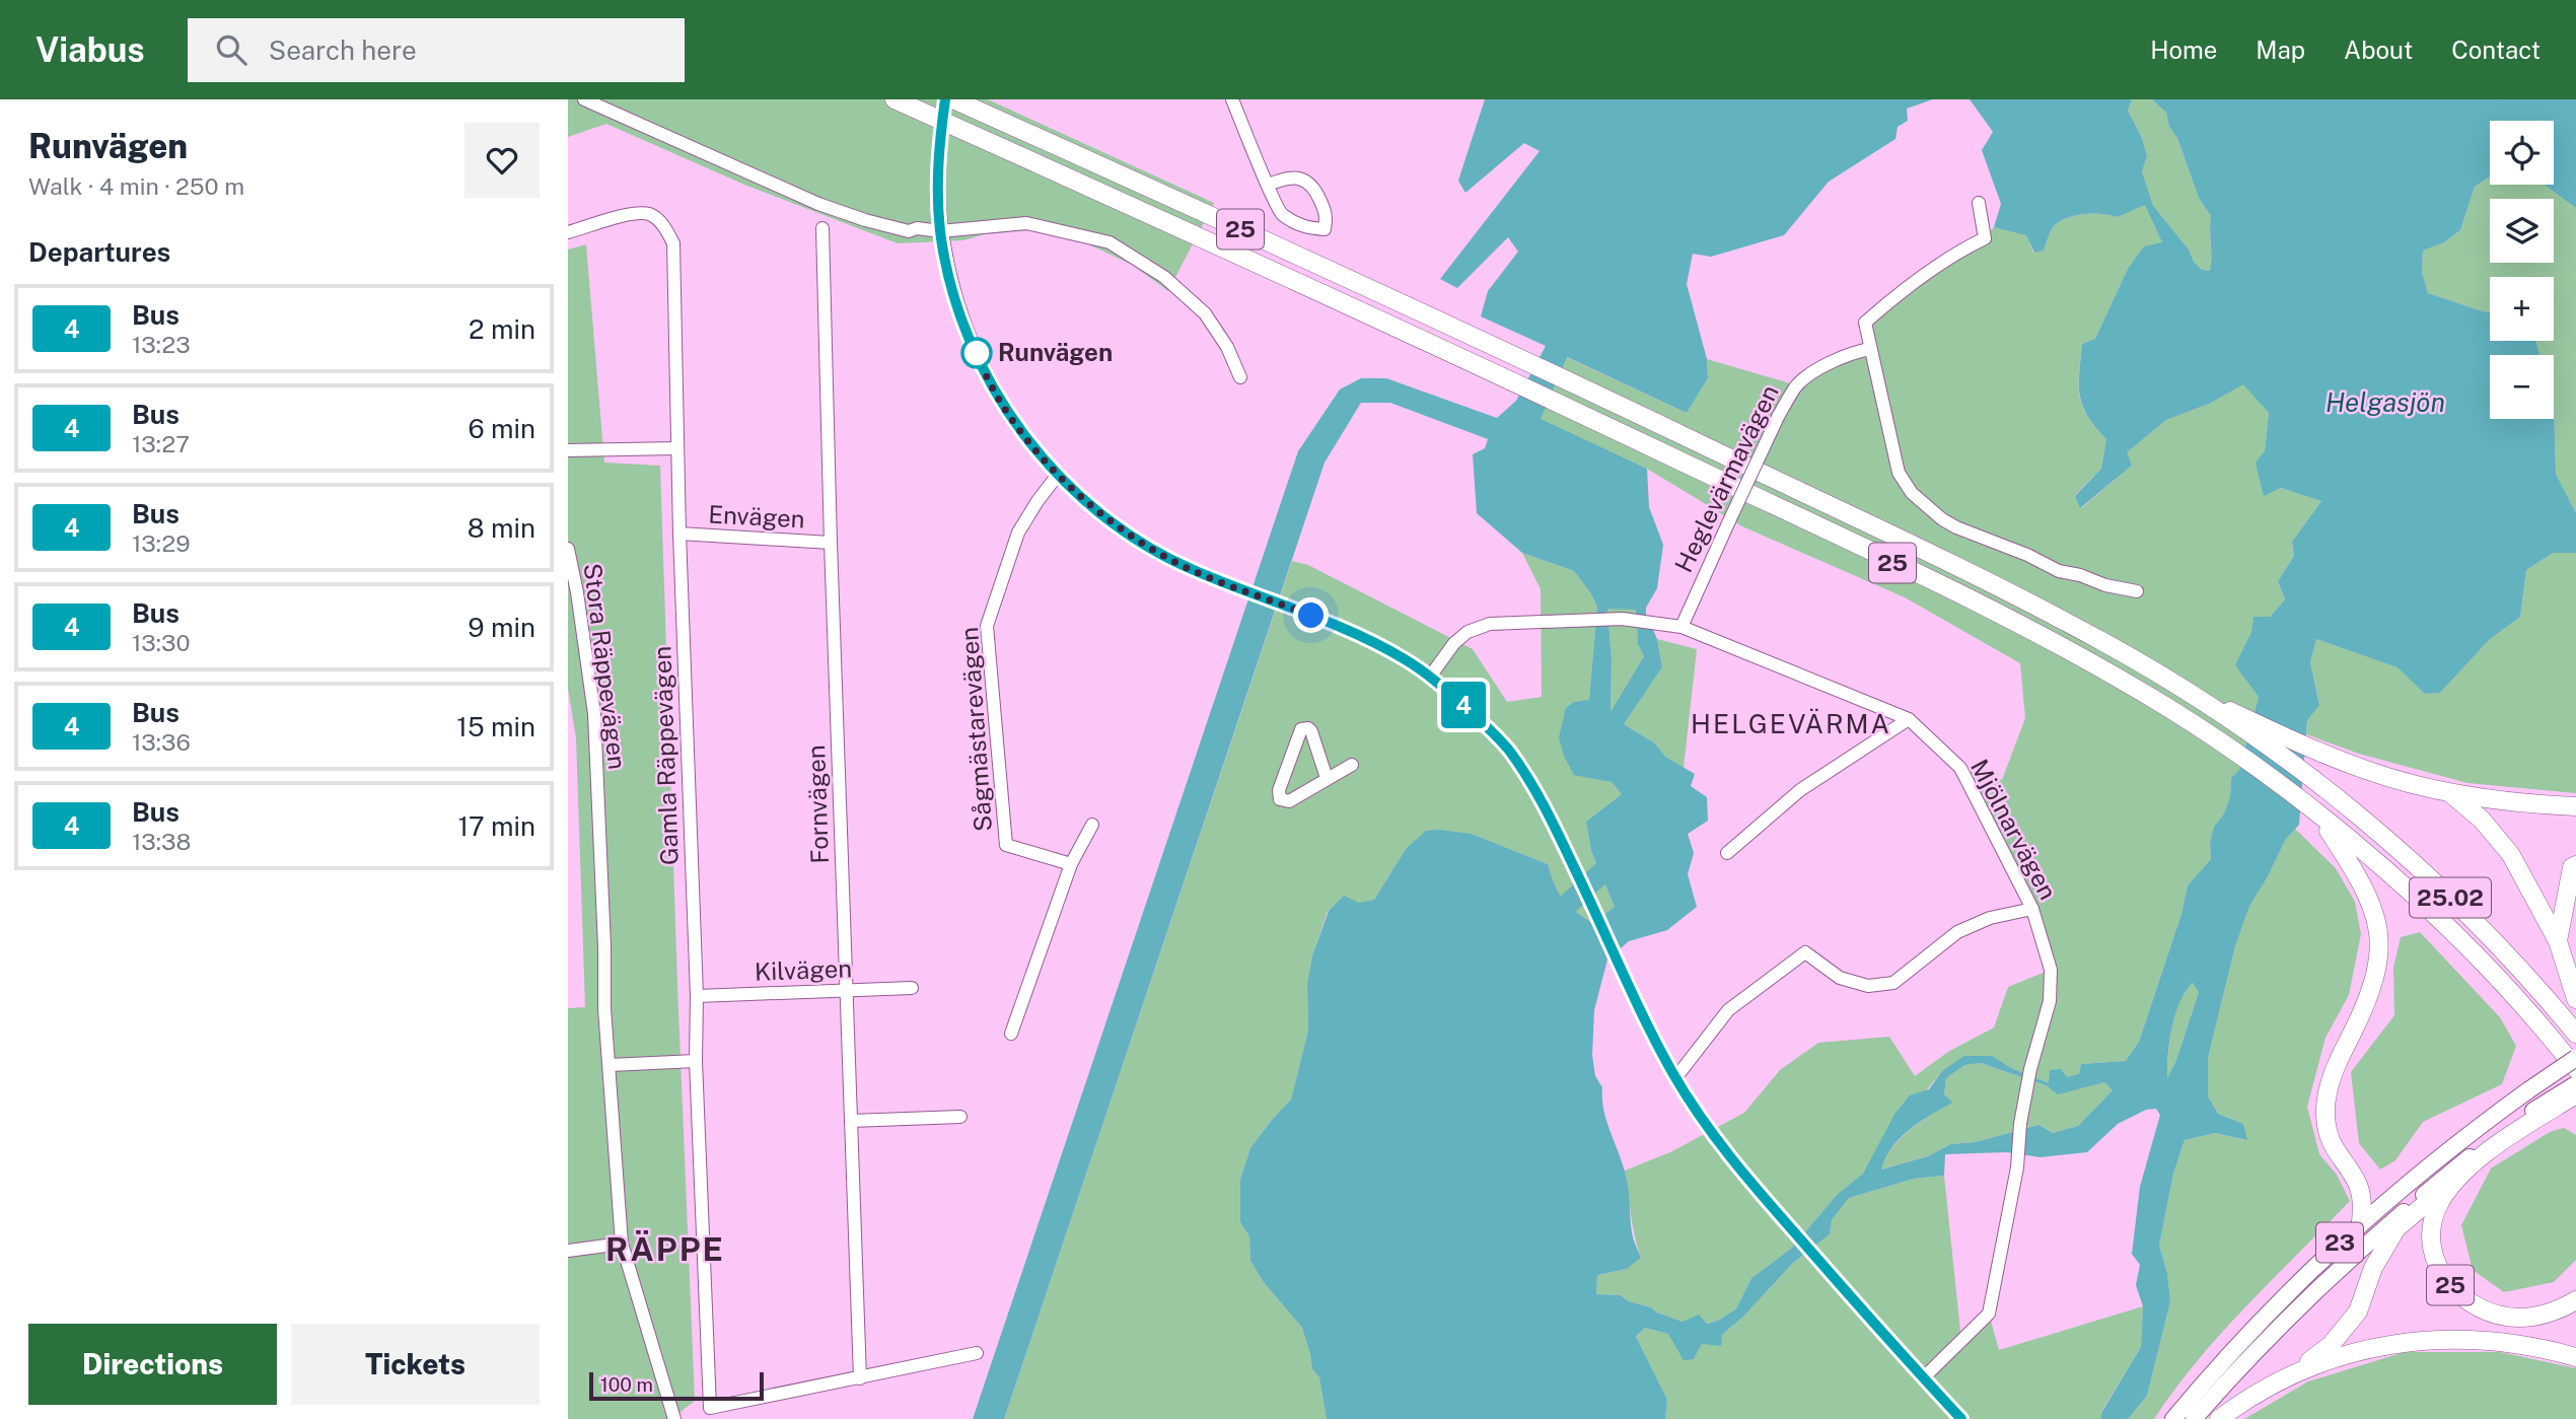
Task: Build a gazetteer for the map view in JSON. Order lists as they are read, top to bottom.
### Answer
{
  "streets": {
    "highway": ["25", "25.02"],
    "main road": ["23"],
    "street": [
      "Heglevärmavägen",
      "Envägen",
      "Stora Räppevägen",
      "Sågmästarevägen",
      "Gamla Räppevägen",
      "Fornvägen",
      "Mjölnarvägen",
      "Kilvägen"
    ]
  },
  "crossings": [
    ["25", "25.02"],
    ["25", "23"],
    ["Heglevärmavägen", "Mjölnarvägen"],
    ["Envägen", "Gamla Räppevägen"],
    ["Envägen", "Fornvägen"],
    ["Gamla Räppevägen", "Fornvägen"],
    ["Gamla Räppevägen", "Kilvägen"],
    ["Fornvägen", "Kilvägen"]
  ],
  "districts": ["HELGEVÄRMA", "RÄPPE"],
  "water": ["Helgasjön"],
  "places": ["Runvägen"],
  "lines": ["bus line 4"],
  "scale_bar": "100 m",
  "page": {
    "header": "Viabus",
    "search": "Search here",
    "nav": [
      "Home",
      "Map",
      "About",
      "Contact"
    ],
    "heading": [
      ["Runvägen", "Walk · 4 min · 250 m"],
      "Departures"
    ],
    "on_map": "4",
    "map_buttons": ["+", "−"],
    "list": [
      {
        "mark": "4",
        "name": "Bus",
        "note": "13:23",
        "value": "2 min"
      },
      {
        "mark": "4",
        "name": "Bus",
        "note": "13:27",
        "value": "6 min"
      },
      {
        "mark": "4",
        "name": "Bus",
        "note": "13:29",
        "value": "8 min"
      },
      {
        "mark": "4",
        "name": "Bus",
        "note": "13:30",
        "value": "9 min"
      },
      {
        "mark": "4",
        "name": "Bus",
        "note": "13:36",
        "value": "15 min"
      },
      {
        "mark": "4",
        "name": "Bus",
        "note": "13:38",
        "value": "17 min"
      }
    ],
    "buttons": ["Directions", "Tickets"],
    "scale": "100 m"
  }
}
